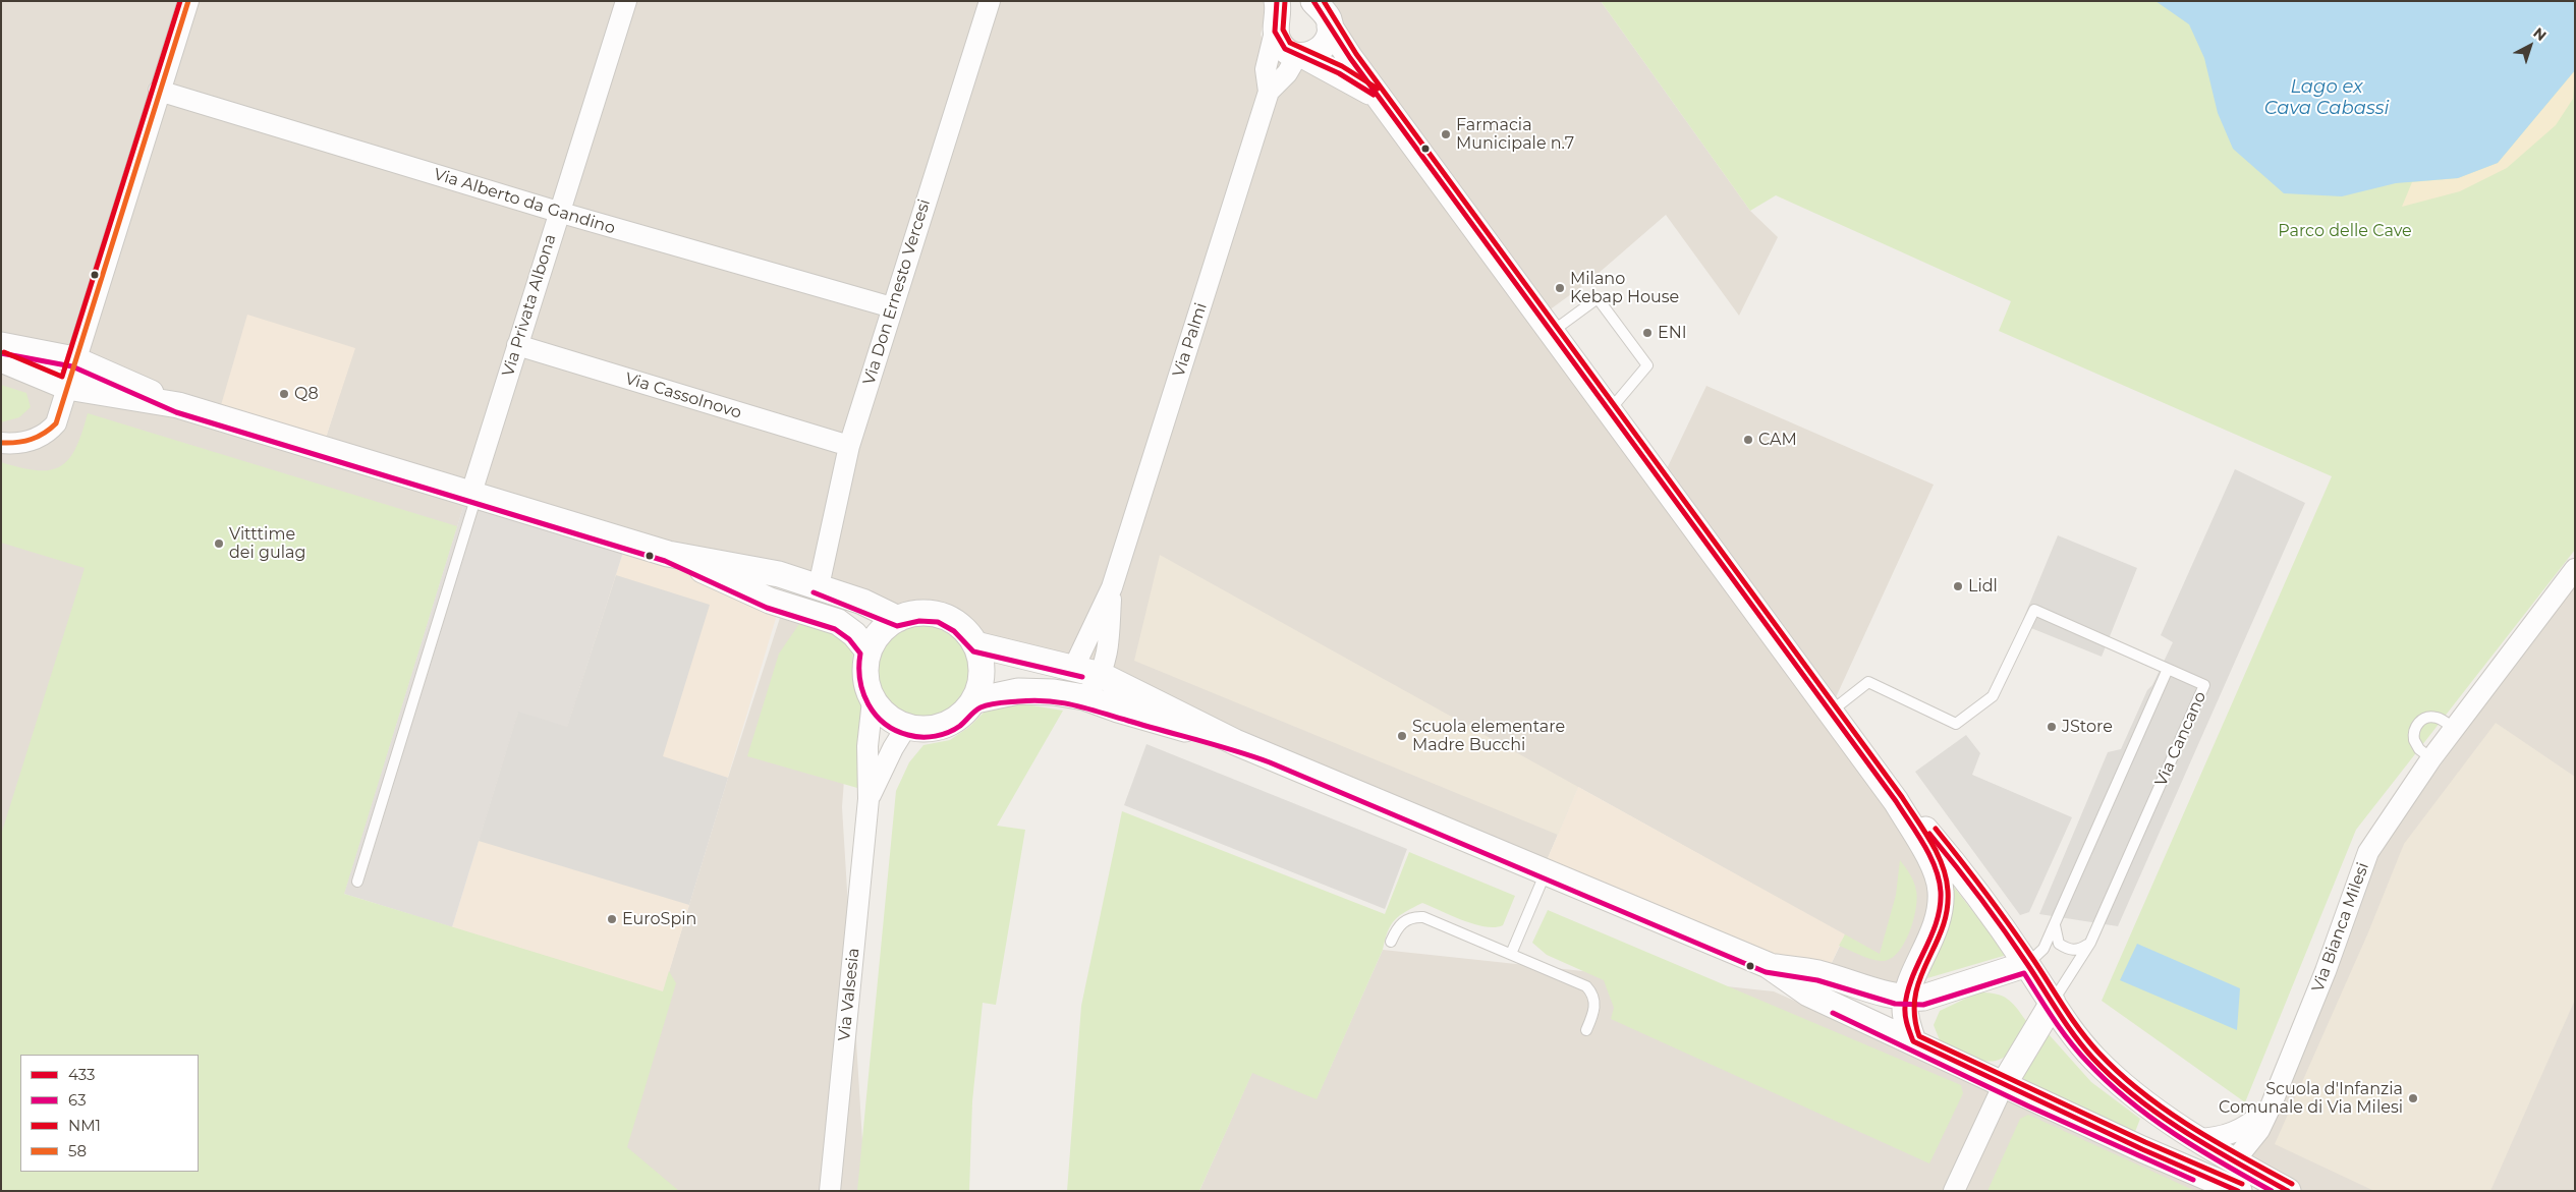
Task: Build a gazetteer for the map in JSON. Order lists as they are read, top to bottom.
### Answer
{
  "streets": {
    "street": [
      "Via Alberto da Gandino",
      "Via Don Ernesto Vercesi",
      "Via Privata Albona",
      "Via Palmi",
      "Via Cassolnovo",
      "Via Bianca Milesi",
      "Via Valsesia"
    ],
    "lane": ["Via Cancano"]
  },
  "crossings": [
    ["Via Alberto da Gandino", "Via Don Ernesto Vercesi"],
    ["Via Alberto da Gandino", "Via Privata Albona"],
    ["Via Don Ernesto Vercesi", "Via Cassolnovo"],
    ["Via Privata Albona", "Via Cassolnovo"]
  ],
  "water": ["Lago ex Cava Cabassi"],
  "parks": ["Parco delle Cave"],
  "places": [
    "Farmacia Municipale n.7",
    "Milano Kebap House",
    "ENI",
    "Q8",
    "CAM",
    "Vitttime dei gulag",
    "Lidl",
    "JStore",
    "Scuola elementare Madre Bucchi",
    "EuroSpin",
    "Scuola d'Infanzia Comunale di Via Milesi"
  ],
  "lines": [
    "transit line 433",
    "transit line NM1",
    "transit line 58",
    "transit line 63"
  ],
  "legend": [
    "433",
    "63",
    "NM1",
    "58"
  ],
  "north": "top right"
}
